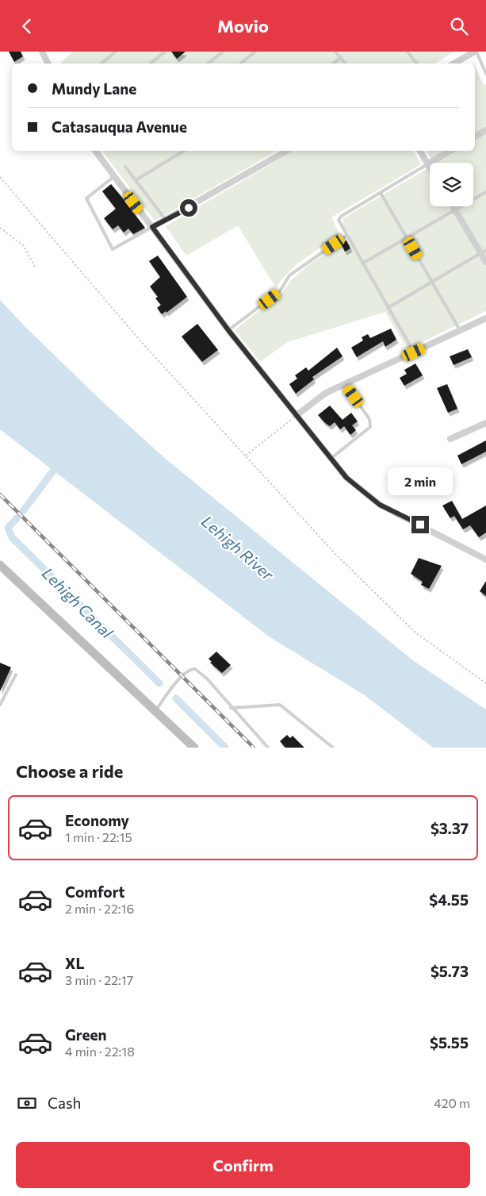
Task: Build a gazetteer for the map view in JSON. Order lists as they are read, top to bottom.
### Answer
{
  "water": ["Lehigh River", "Lehigh Canal"],
  "page": {
    "header": "Movio",
    "banner": ["Mundy Lane", "Catasauqua Avenue"],
    "bubble": "2 min",
    "heading": "Choose a ride",
    "list": [
      {
        "name": "Economy",
        "note": "1 min · 22:15",
        "value": "$3.37"
      },
      {
        "name": "Comfort",
        "note": "2 min · 22:16",
        "value": "$4.55"
      },
      {
        "name": "XL",
        "note": "3 min · 22:17",
        "value": "$5.73"
      },
      {
        "name": "Green",
        "note": "4 min · 22:18",
        "value": "$5.55"
      }
    ],
    "pay": ["Cash", "420 m"],
    "buttons": "Confirm"
  }
}
